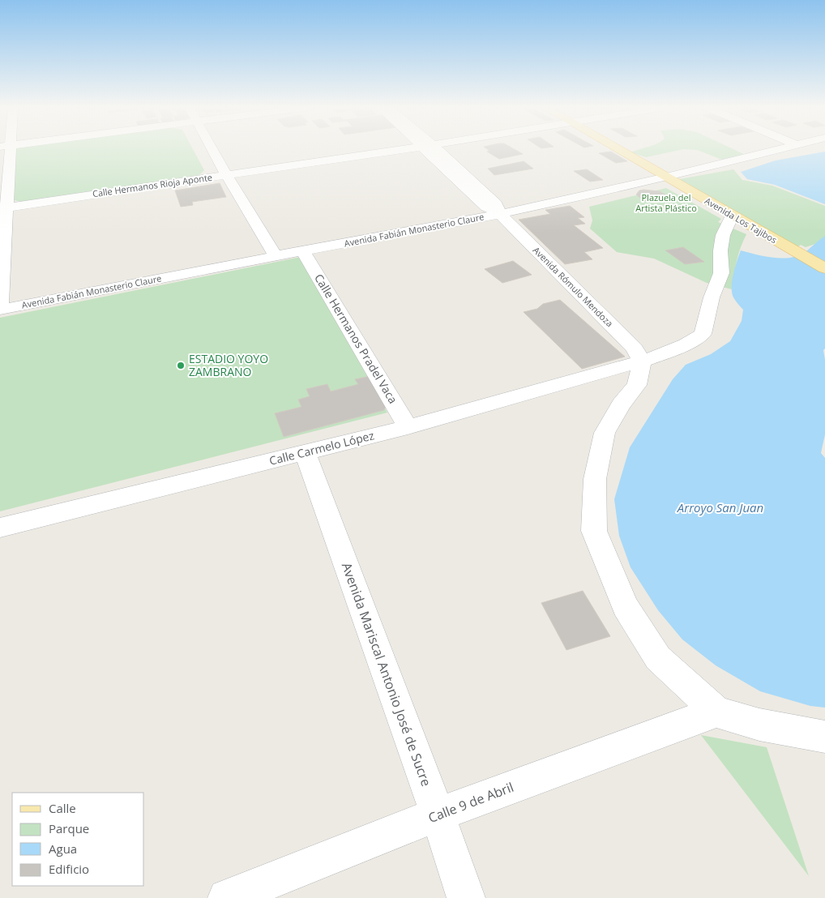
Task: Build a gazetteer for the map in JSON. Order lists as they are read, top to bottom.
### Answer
{
  "streets": {
    "main road": ["Avenida Los Tajibos"],
    "street": [
      "Calle Hermanos Rioja Aponte",
      "Avenida Fabián Monasterio Claure",
      "Avenida Rómulo Mendoza",
      "Calle Hermanos Pradel Vaca",
      "Calle Carmelo López",
      "Avenida Mariscal Antonio José de Sucre",
      "Calle 9 de Abril"
    ]
  },
  "crossings": [
    ["Avenida Los Tajibos", "Avenida Fabián Monasterio Claure"],
    ["Avenida Los Tajibos", "Calle Carmelo López"],
    ["Avenida Fabián Monasterio Claure", "Avenida Rómulo Mendoza"],
    ["Avenida Fabián Monasterio Claure", "Calle Hermanos Pradel Vaca"],
    ["Avenida Rómulo Mendoza", "Calle Carmelo López"],
    ["Calle Hermanos Pradel Vaca", "Calle Carmelo López"],
    ["Calle Carmelo López", "Avenida Mariscal Antonio José de Sucre"],
    ["Avenida Mariscal Antonio José de Sucre", "Calle 9 de Abril"]
  ],
  "water": ["Arroyo San Juan"],
  "parks": ["Plazuela del Artista Plástico"],
  "places": ["ESTADIO YOYO ZAMBRANO"],
  "legend": [
    "Calle",
    "Parque",
    "Agua",
    "Edificio"
  ]
}
